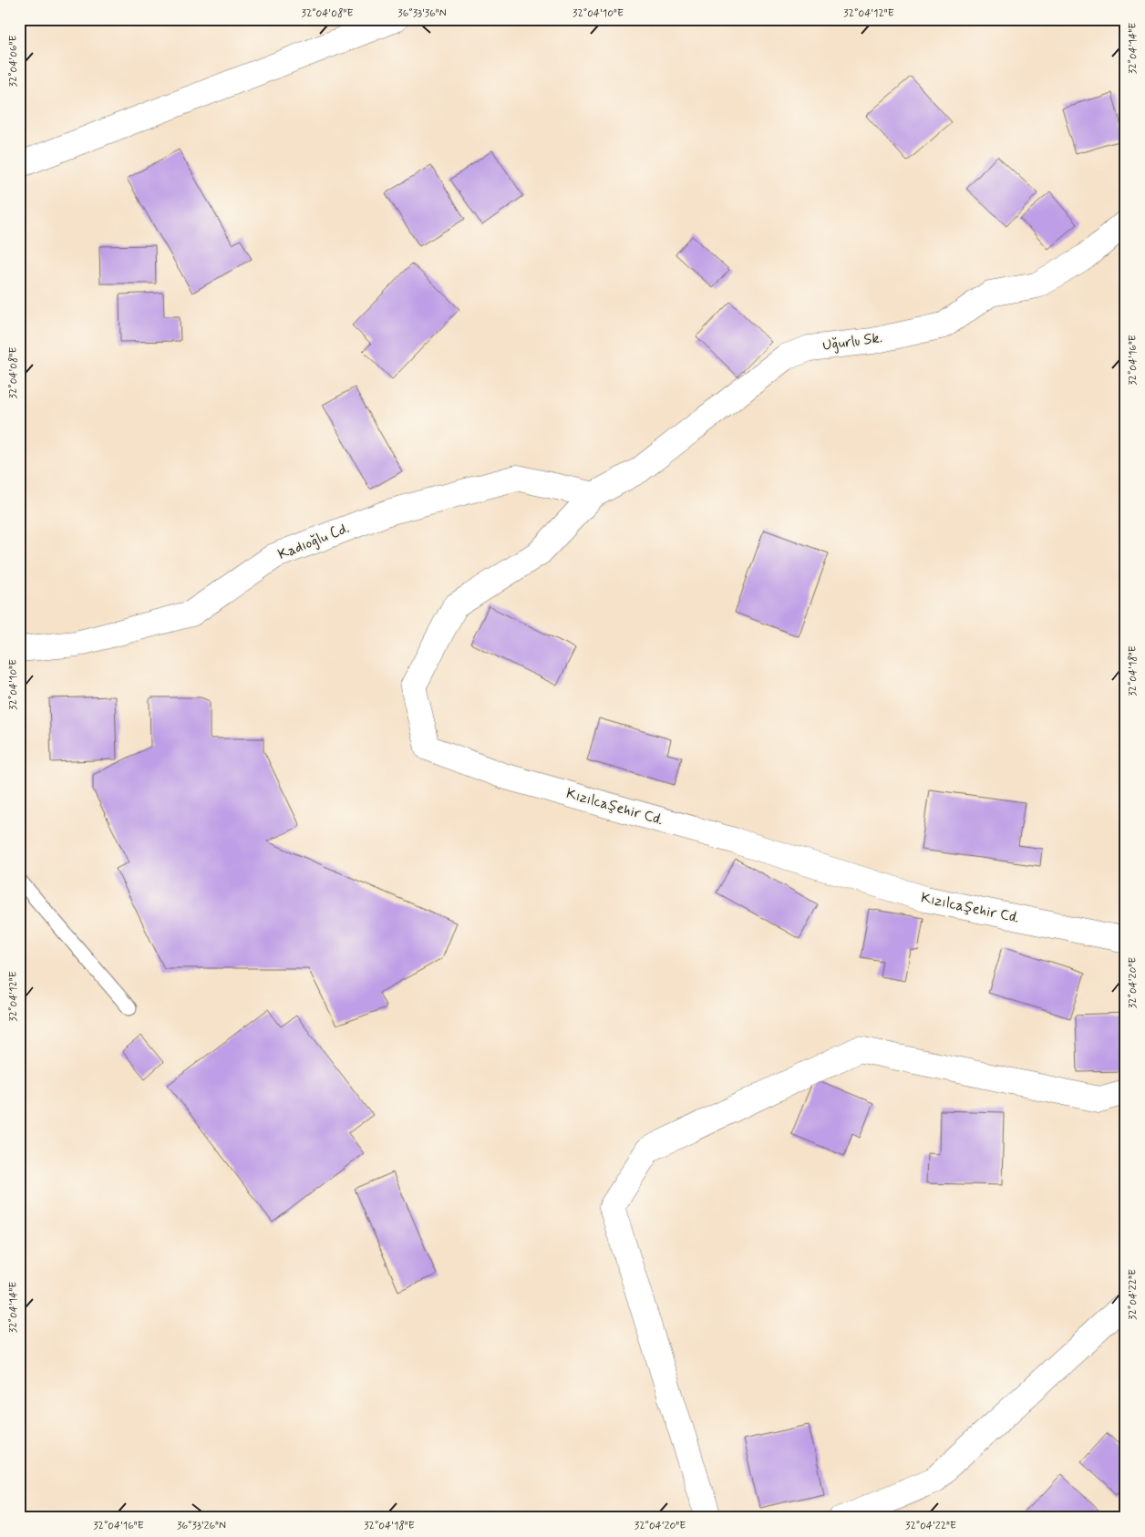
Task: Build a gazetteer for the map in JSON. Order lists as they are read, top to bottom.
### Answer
{
  "streets": {
    "street": ["Uğurlu Sk.", "Kadıoğlu Cd.", "Kızılcaşehir Cd."]
  },
  "crossings": [
    ["Uğurlu Sk.", "Kadıoğlu Cd."],
    ["Uğurlu Sk.", "Kızılcaşehir Cd."],
    ["Kadıoğlu Cd.", "Kızılcaşehir Cd."]
  ],
  "coordinates": [
    "32°04'08\"E",
    "36°33'36\"N",
    "32°04'10\"E",
    "32°04'12\"E",
    "32°04'14\"E",
    "32°04'06\"E",
    "32°04'16\"E",
    "32°04'18\"E",
    "32°04'20\"E",
    "32°04'22\"E",
    "36°33'26\"N"
  ]
}
